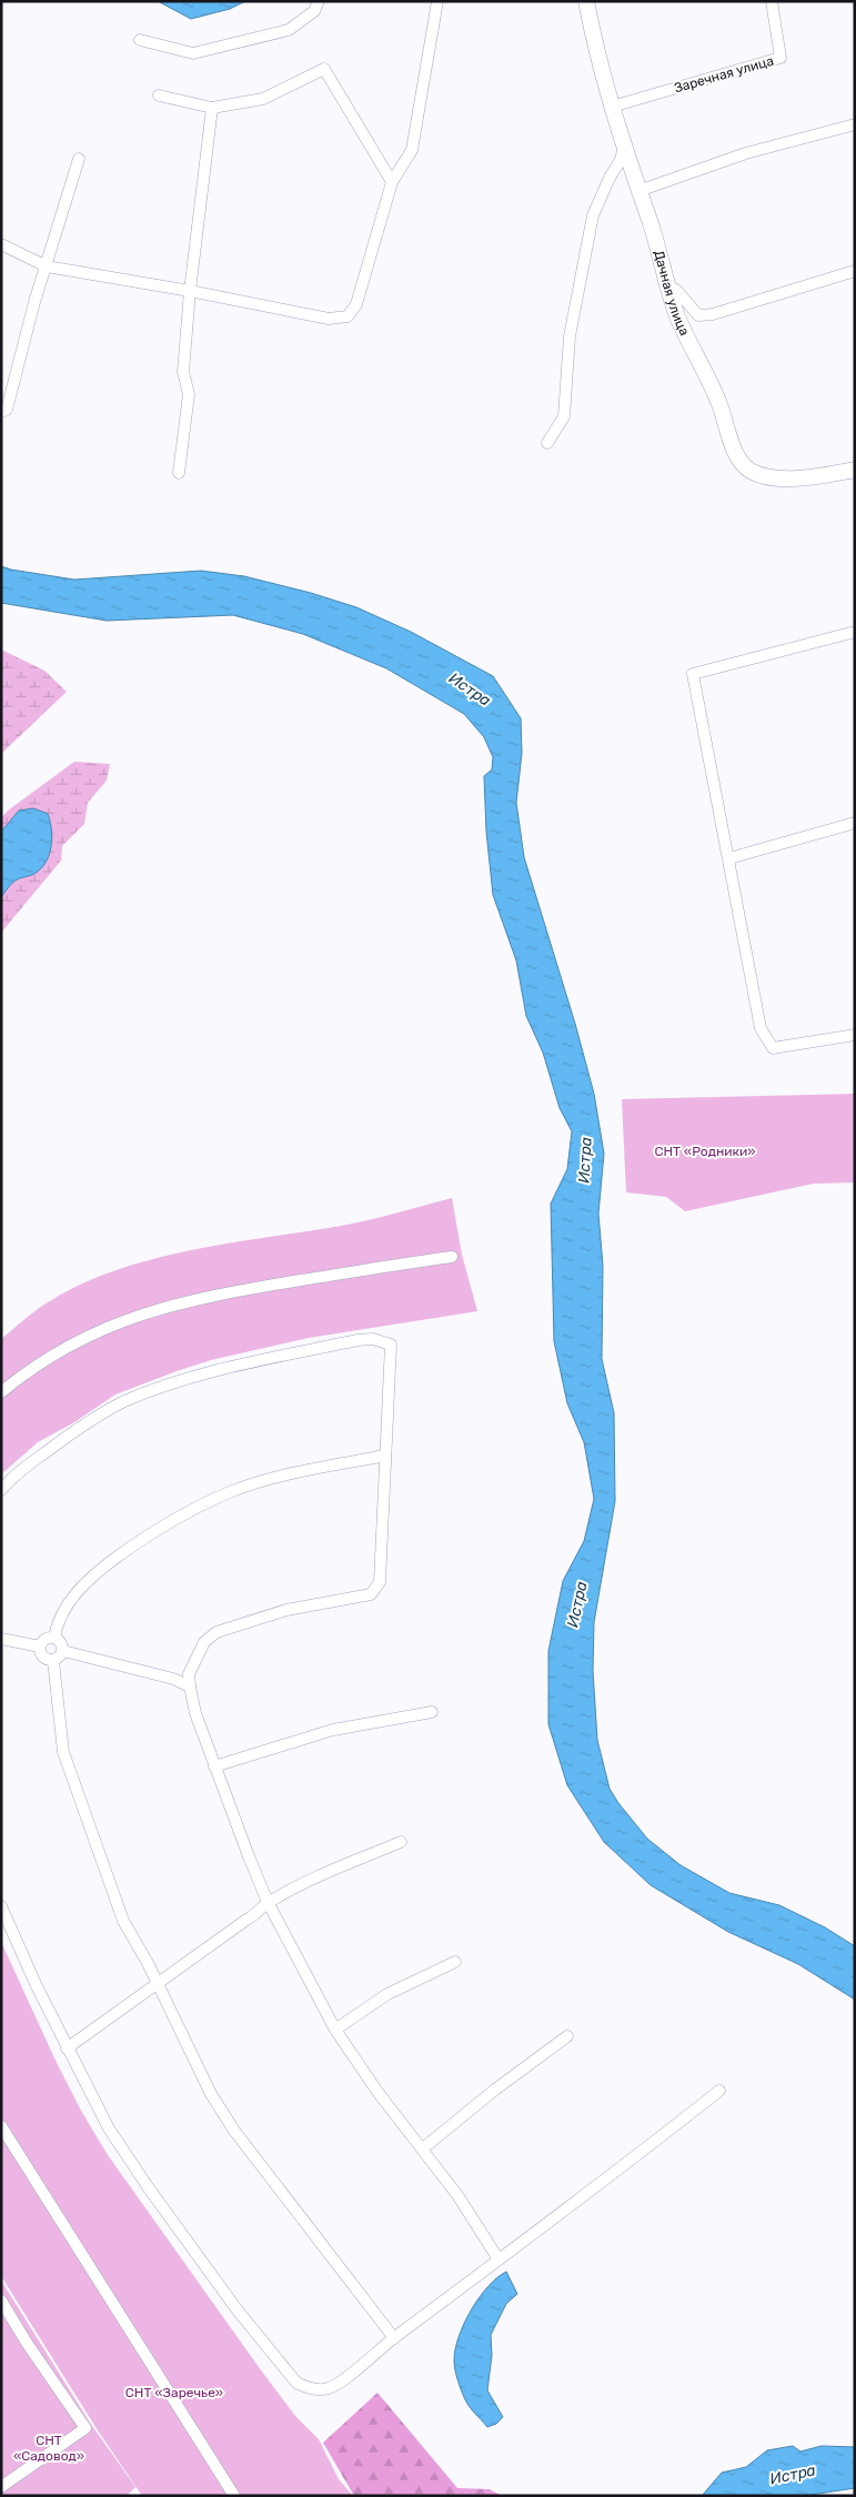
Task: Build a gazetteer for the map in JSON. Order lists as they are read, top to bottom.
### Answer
{
  "streets": {
    "street": ["Заречная улица", "Дачная улица"]
  },
  "crossings": [
    ["Заречная улица", "Дачная улица"]
  ],
  "water": ["Истра"],
  "parks": ["СНТ «Родники»", "СНТ «Заречье»", "СНТ «Садовод»"]
}
